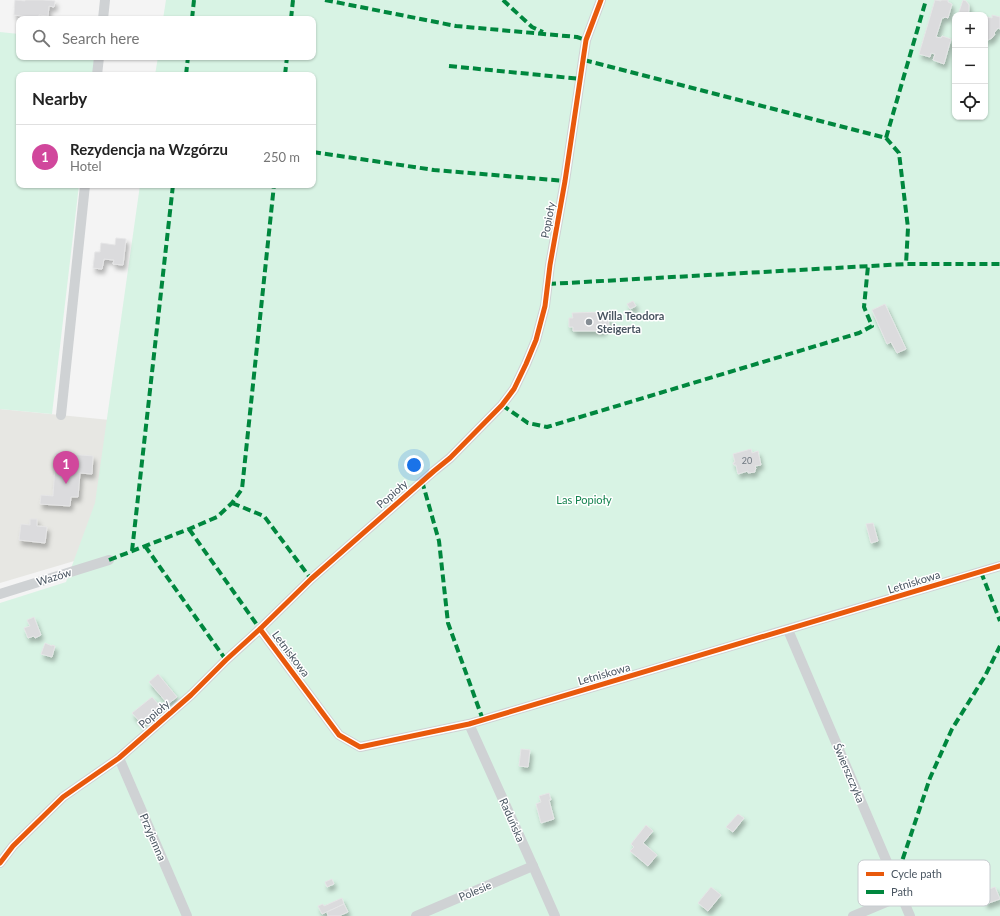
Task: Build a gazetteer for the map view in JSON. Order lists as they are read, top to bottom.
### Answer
{
  "streets": {
    "street": [
      "Popioły",
      "Wazów",
      "Letniskowa",
      "Świerszczyka",
      "Raduńska",
      "Przyjemna",
      "Polesie"
    ]
  },
  "crossings": [
    ["Popioły", "Letniskowa"],
    ["Popioły", "Przyjemna"],
    ["Letniskowa", "Świerszczyka"],
    ["Letniskowa", "Raduńska"],
    ["Raduńska", "Polesie"]
  ],
  "parks": ["Las Popioły"],
  "places": ["Willa Teodora Steigerta"],
  "house_numbers": ["20"],
  "legend": ["Cycle path", "Path"],
  "page": {
    "map_buttons": ["+", "−"],
    "search": "Search here",
    "heading": "Nearby",
    "list": [
      {
        "mark": "1",
        "name": "Rezydencja na Wzgórzu",
        "note": "Hotel",
        "value": "250 m"
      }
    ],
    "pins": "1"
  }
}
